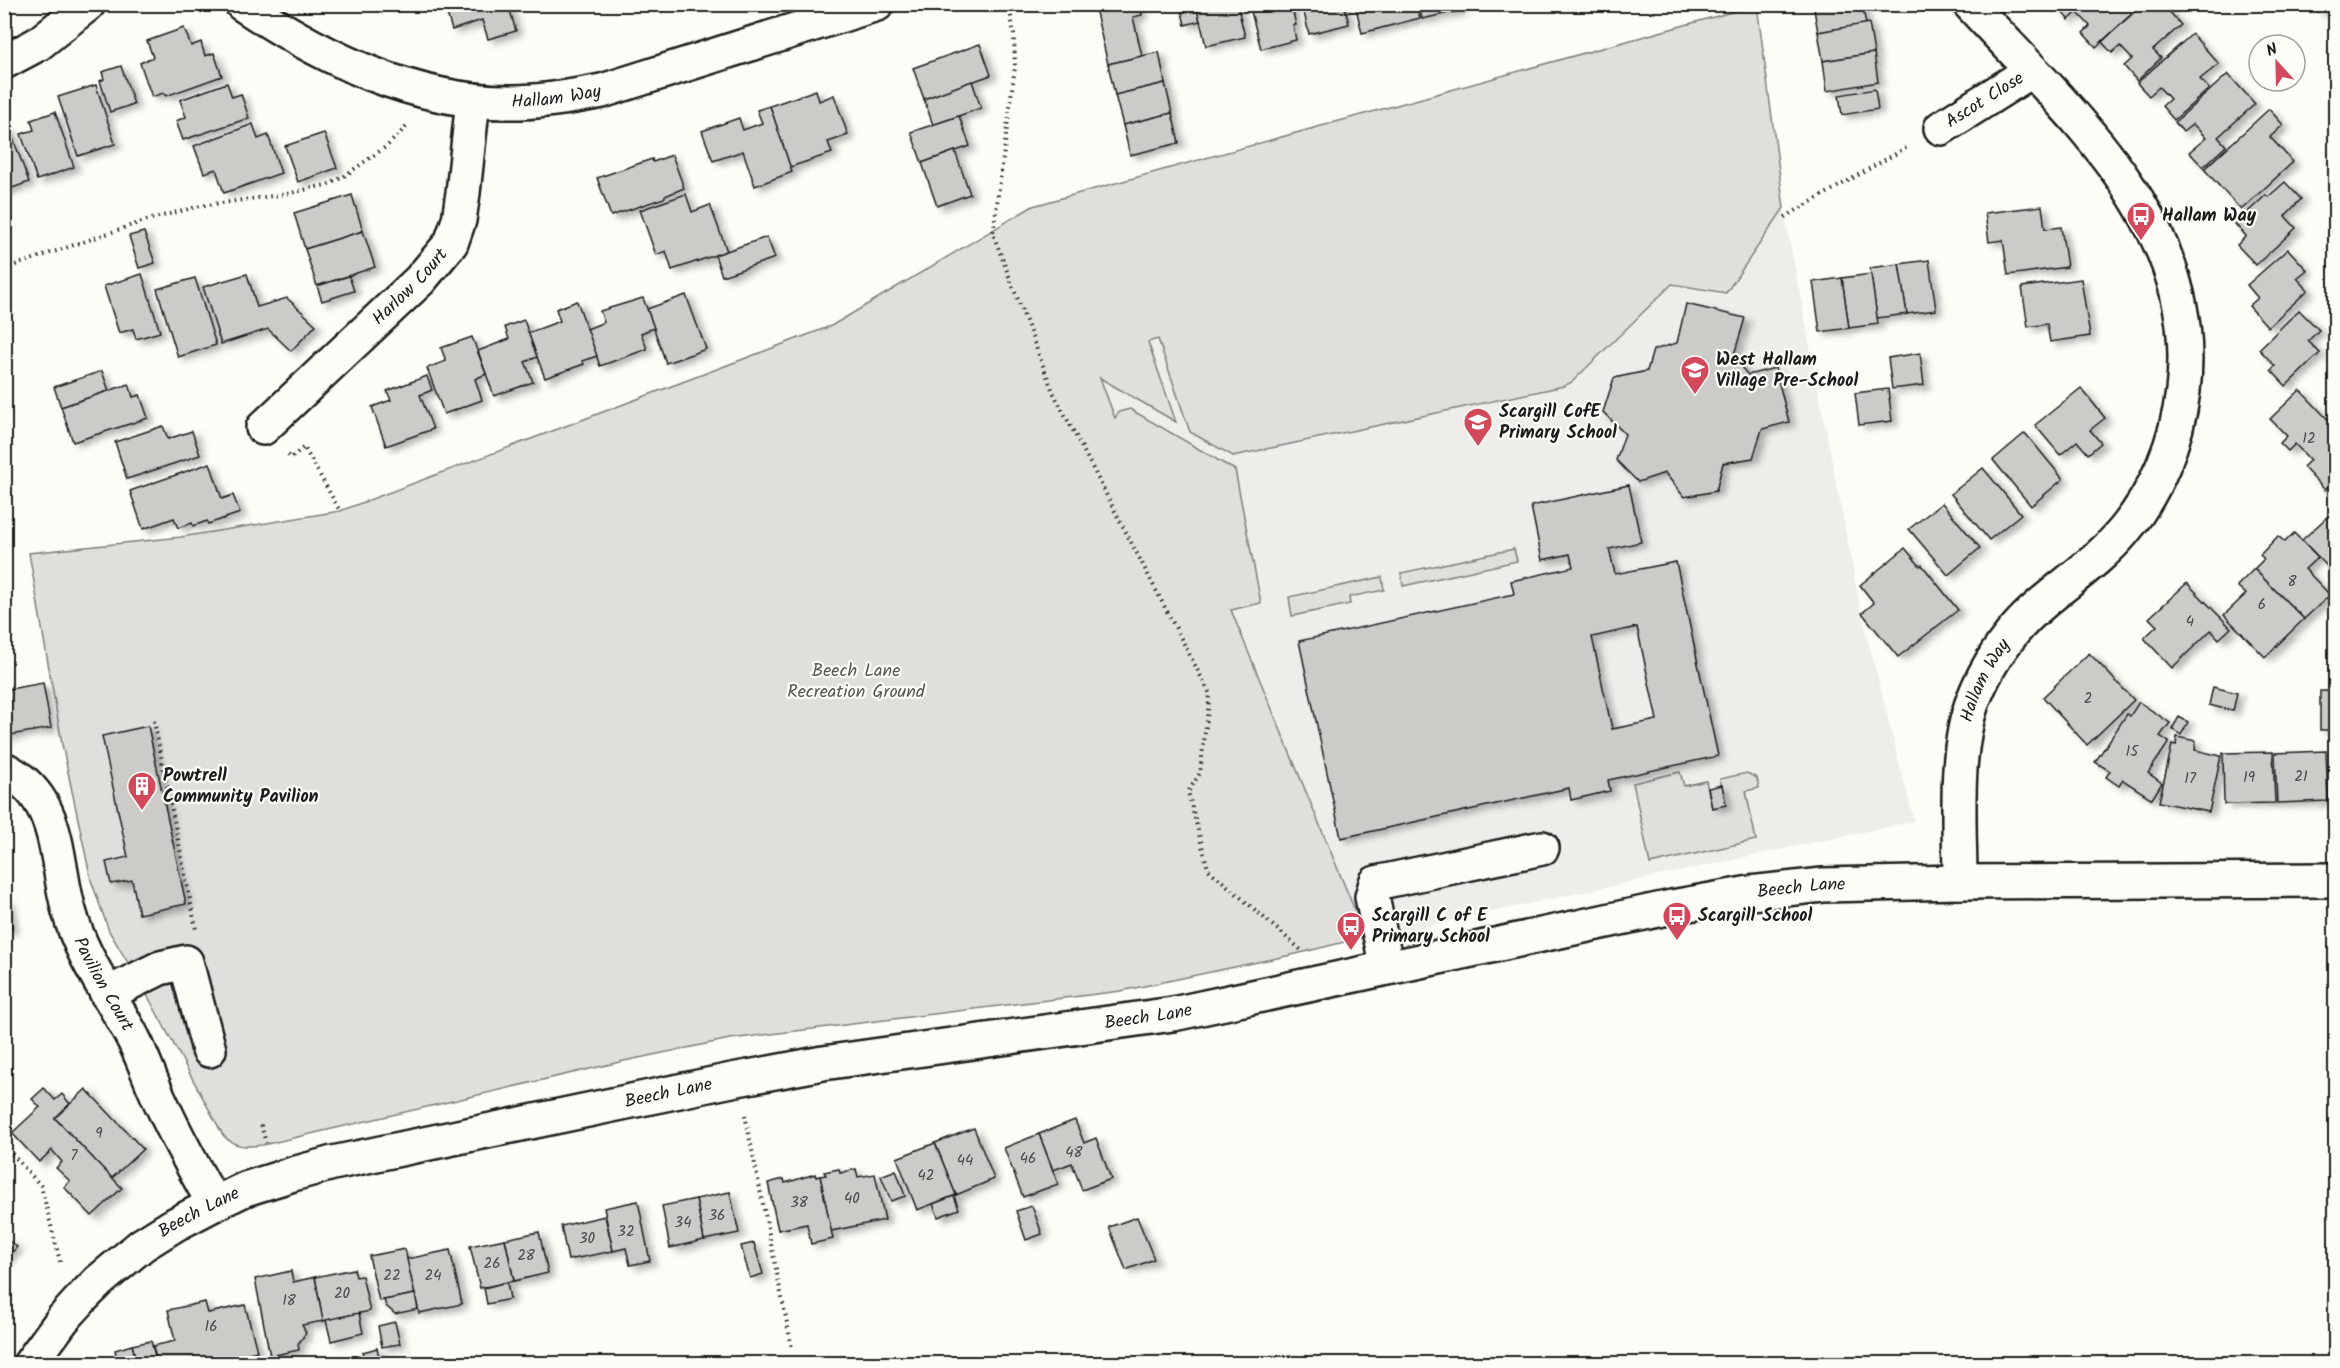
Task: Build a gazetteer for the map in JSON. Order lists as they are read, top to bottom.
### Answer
{
  "streets": {
    "street": [
      "Hallam Way",
      "Ascot Close",
      "Harlow Court",
      "Beech Lane",
      "Pavilion Court"
    ]
  },
  "crossings": [
    ["Hallam Way", "Ascot Close"],
    ["Hallam Way", "Harlow Court"],
    ["Hallam Way", "Beech Lane"],
    ["Beech Lane", "Pavilion Court"]
  ],
  "parks": ["Beech Lane Recreation Ground"],
  "places": {
    "bus stop": ["Hallam Way", "Scargill School", "Scargill C of E Primary School"],
    "school or university": ["West Hallam Village Pre-School", "Scargill CofE Primary School"],
    "building": ["Powtrell Community Pavilion"]
  },
  "house_numbers": [
    "12",
    "8",
    "6",
    "4",
    "2",
    "15",
    "21",
    "19",
    "17",
    "9",
    "48",
    "7",
    "46",
    "44",
    "42",
    "40",
    "38",
    "36",
    "34",
    "32",
    "30",
    "28",
    "26",
    "22",
    "24",
    "20",
    "18",
    "16"
  ],
  "north": "top"
}
